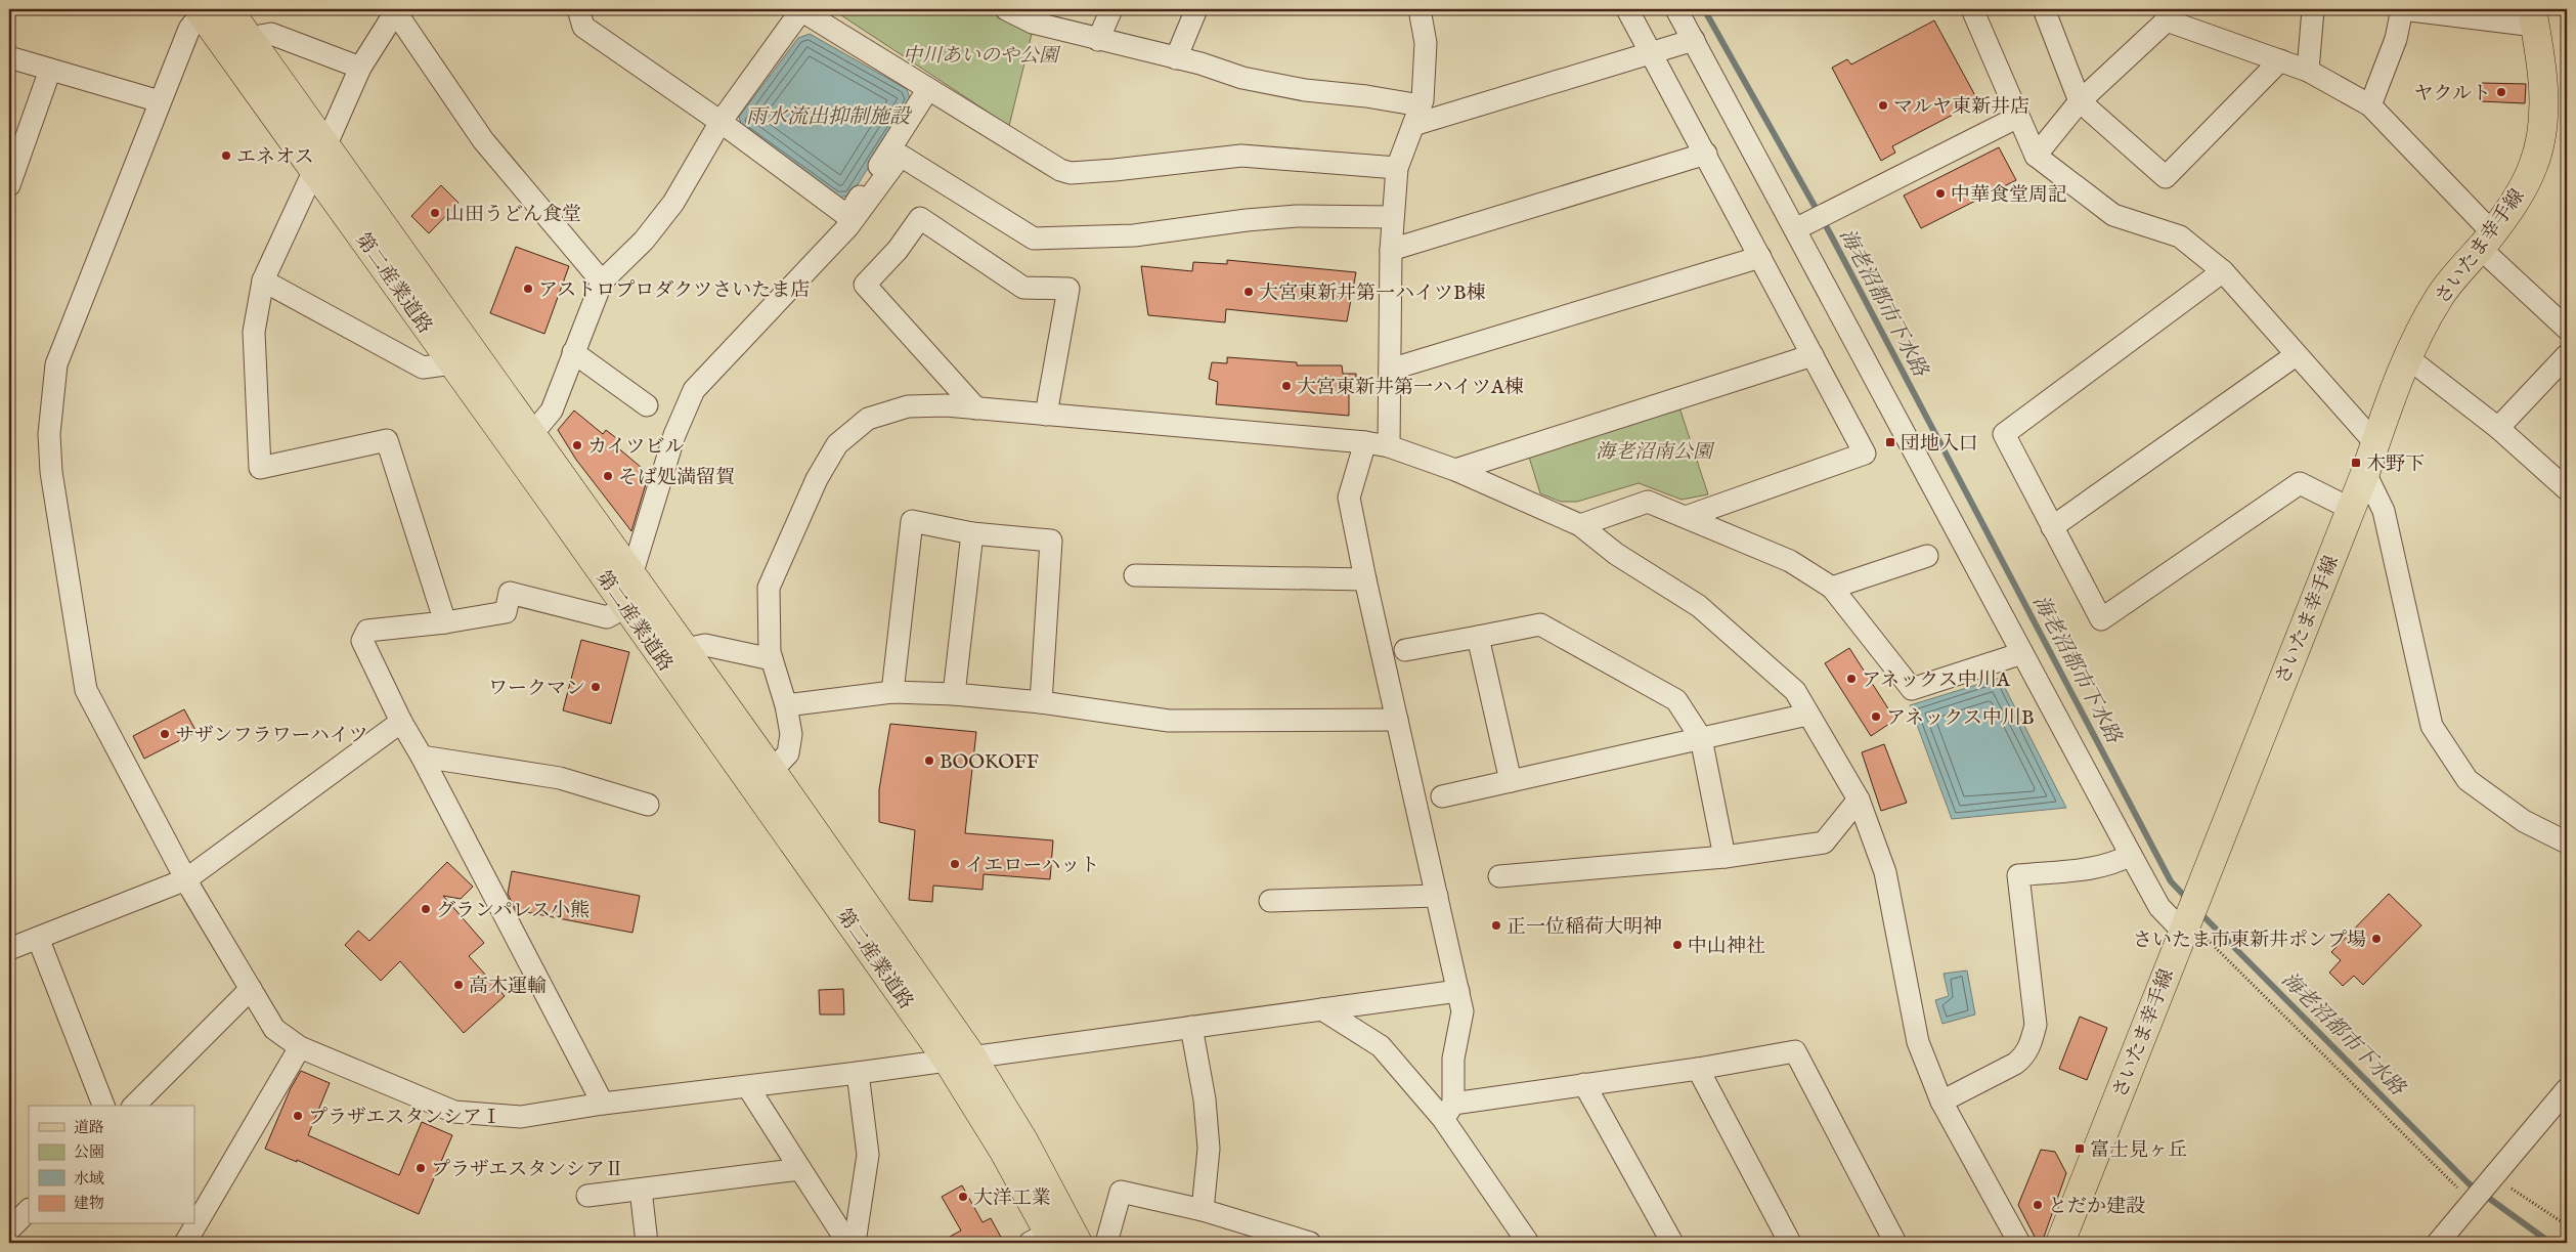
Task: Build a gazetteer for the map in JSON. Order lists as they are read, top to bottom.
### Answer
{
  "streets": {
    "main road": ["さいたま幸手線", "第二産業道路"]
  },
  "water": ["雨水流出抑制施設", "海老沼都市下水路"],
  "parks": ["中川あいのや公園", "海老沼南公園"],
  "places": {
    "other": [
      "ヤクルト",
      "マルヤ東新井店",
      "エネオス",
      "中華食堂周記",
      "山田うどん食堂",
      "アストロプロダクツさいたま店",
      "大宮東新井第一ハイツB棟",
      "大宮東新井第一ハイツA棟",
      "カイツビル",
      "そば処満留賀",
      "アネックス中川A",
      "ワークマン",
      "アネックス中川B",
      "サザンフラワーハイツ",
      "BOOKOFF",
      "イエローハット",
      "グランパレス小熊",
      "正一位稲荷大明神",
      "さいたま市東新井ポンプ場",
      "中山神社",
      "高木運輸",
      "プラザエスタンシアⅠ",
      "プラザエスタンシアⅡ",
      "大洋工業",
      "とだか建設"
    ],
    "transit": ["団地入口", "木野下", "富士見ヶ丘"]
  },
  "legend": [
    "道路",
    "公園",
    "水域",
    "建物"
  ]
}
